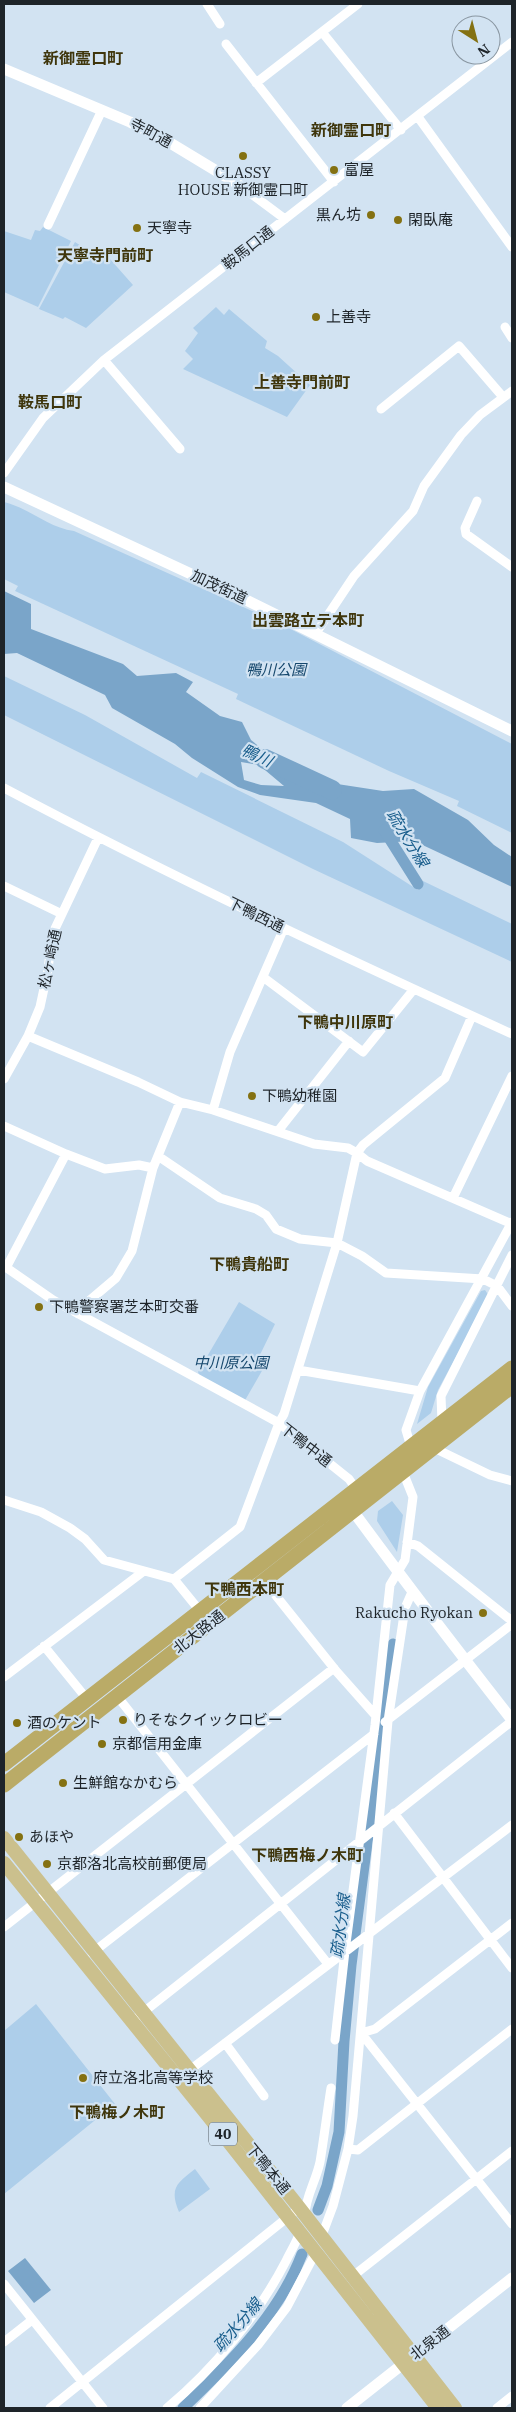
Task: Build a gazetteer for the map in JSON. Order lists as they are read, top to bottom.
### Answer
{
  "streets": {
    "highway": ["北大路通"],
    "main road": ["40", "下鴨本通"],
    "street": [
      "寺町通",
      "鞍馬口通",
      "加茂街道",
      "下鴨西通",
      "松ヶ崎通",
      "下鴨中通",
      "北泉通"
    ]
  },
  "crossings": [
    ["寺町通", "鞍馬口通"],
    ["下鴨西通", "松ヶ崎通"],
    ["下鴨中通", "北大路通"],
    ["下鴨本通", "北泉通"]
  ],
  "districts": [
    "新御霊口町",
    "新御霊口町",
    "天寧寺門前町",
    "上善寺門前町",
    "鞍馬口町",
    "出雲路立テ本町",
    "下鴨中川原町",
    "下鴨貴船町",
    "下鴨西本町",
    "下鴨西梅ノ木町",
    "下鴨梅ノ木町"
  ],
  "water": ["鴨川", "疏水分線"],
  "parks": ["鴨川公園", "中川原公園"],
  "places": [
    "CLASSY HOUSE 新御霊口町",
    "富屋",
    "黒ん坊",
    "閑臥庵",
    "天寧寺",
    "上善寺",
    "下鴨幼稚園",
    "下鴨警察署芝本町交番",
    "Rakucho Ryokan",
    "りそなクイックロビー",
    "酒のケント",
    "京都信用金庫",
    "生鮮館なかむら",
    "あほや",
    "京都洛北高校前郵便局",
    "府立洛北高等学校"
  ],
  "north": "bottom right"
}
